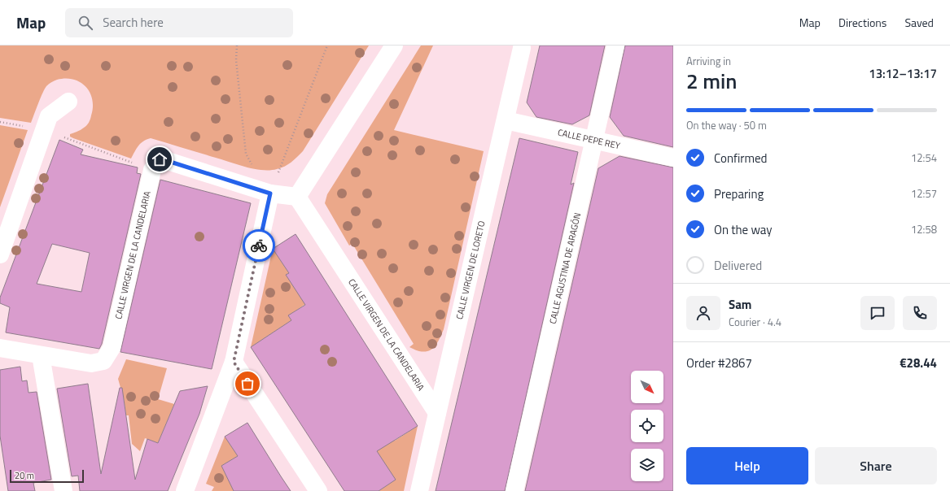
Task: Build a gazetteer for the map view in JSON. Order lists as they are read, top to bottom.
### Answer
{
  "streets": {
    "street": [
      "CALLE PEPE REY",
      "CALLE VIRGEN DE LA CANDELARIA",
      "CALLE AGUSTINA DE ARAGÓN",
      "CALLE VIRGEN DE LORETO"
    ]
  },
  "crossings": [
    ["CALLE PEPE REY", "CALLE AGUSTINA DE ARAGÓN"],
    ["CALLE PEPE REY", "CALLE VIRGEN DE LORETO"],
    ["CALLE VIRGEN DE LA CANDELARIA", "CALLE VIRGEN DE LORETO"]
  ],
  "scale_bar": "20 m",
  "north": "bottom right",
  "page": {
    "header": "Map",
    "search": "Search here",
    "nav": ["Map", "Directions", "Saved"],
    "heading": ["2 min", "Arriving in", "13:12–13:17"],
    "panel": [
      "Sam",
      "Courier · 4.4",
      "Order #2867",
      "€28.44"
    ],
    "bar": "On the way · 50 m",
    "list": [
      ["Confirmed", "12:54"],
      ["Preparing", "12:57"],
      ["On the way", "12:58"],
      "Delivered"
    ],
    "buttons": ["Help", "Share"],
    "scale": "20 m"
  }
}
